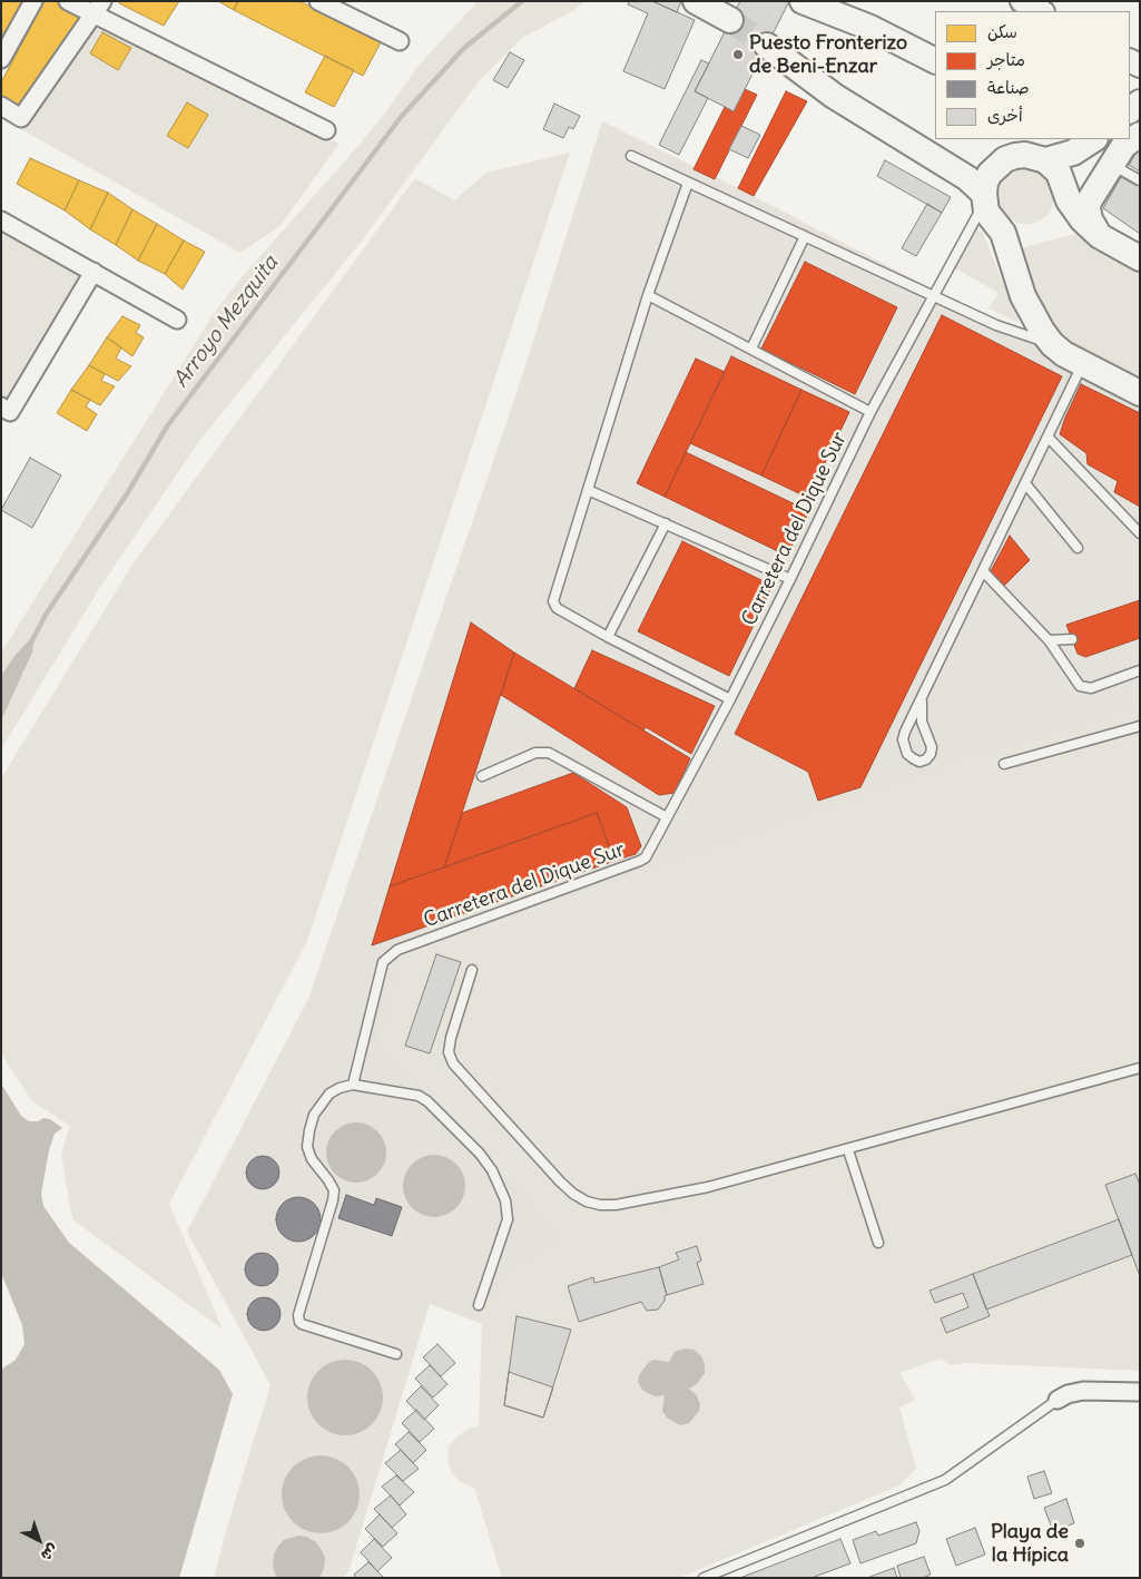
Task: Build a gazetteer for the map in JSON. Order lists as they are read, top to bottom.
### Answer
{
  "streets": {
    "lane": ["Carretera del Dique Sur"]
  },
  "water": ["Arroyo Mezquita"],
  "places": ["Puesto Fronterizo de Beni-Enzar", "Playa de la Hípica"],
  "legend": [
    "سكن",
    "متاجر",
    "صناعة",
    "أخرى"
  ],
  "north": "bottom right"
}
